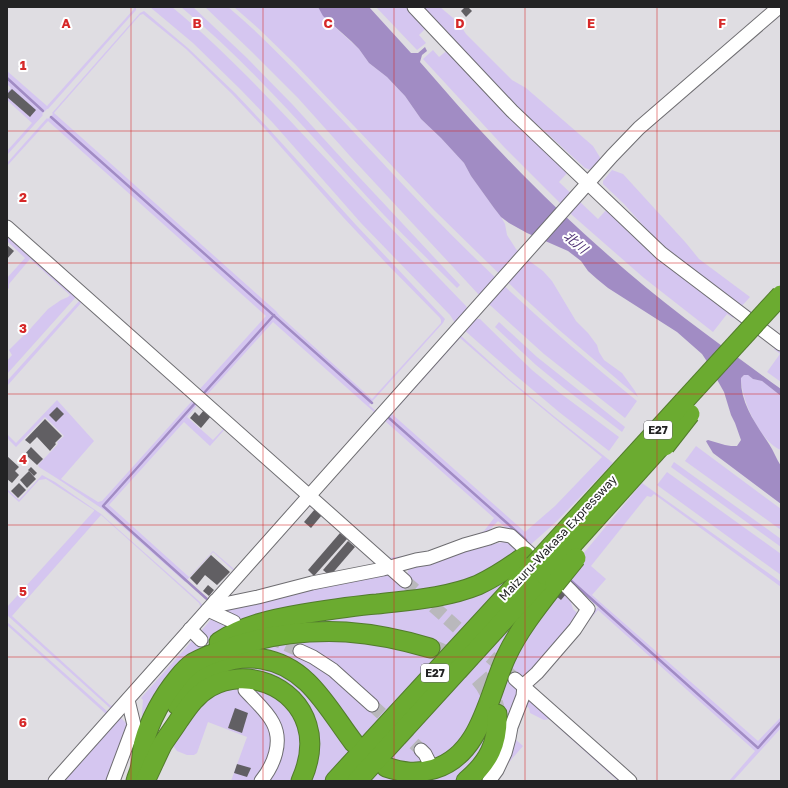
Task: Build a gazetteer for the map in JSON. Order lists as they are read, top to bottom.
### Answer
{
  "streets": {
    "highway": ["E27", "Maizuru-Wakasa Expressway"]
  },
  "water": ["北川"],
  "grid": {
    "columns": [
      "A",
      "B",
      "C",
      "D",
      "E",
      "F"
    ],
    "rows": [
      "1",
      "2",
      "3",
      "4",
      "5",
      "6"
    ]
  }
}
